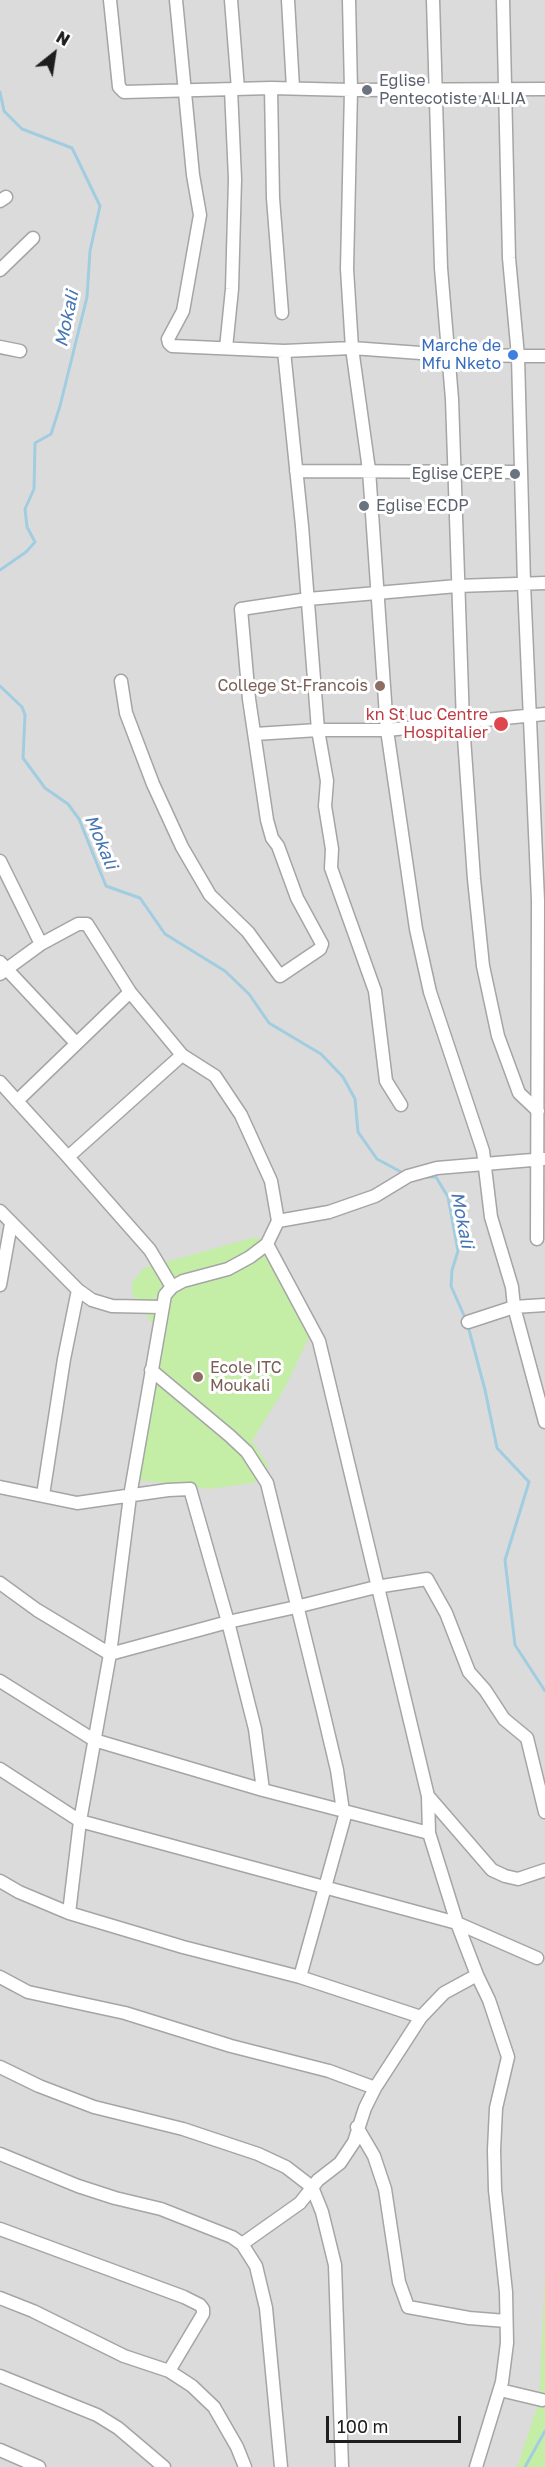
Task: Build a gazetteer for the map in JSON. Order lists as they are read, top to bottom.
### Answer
{
  "water": ["Mokali"],
  "places": [
    "Eglise Pentecotiste ALLIA",
    "Marche de Mfu Nketo",
    "Eglise CEPE",
    "Eglise ECDP",
    "College St-Francois",
    "kn St luc Centre Hospitalier",
    "Ecole ITC Moukali"
  ],
  "scale_bar": "100 m",
  "north": "top right"
}
